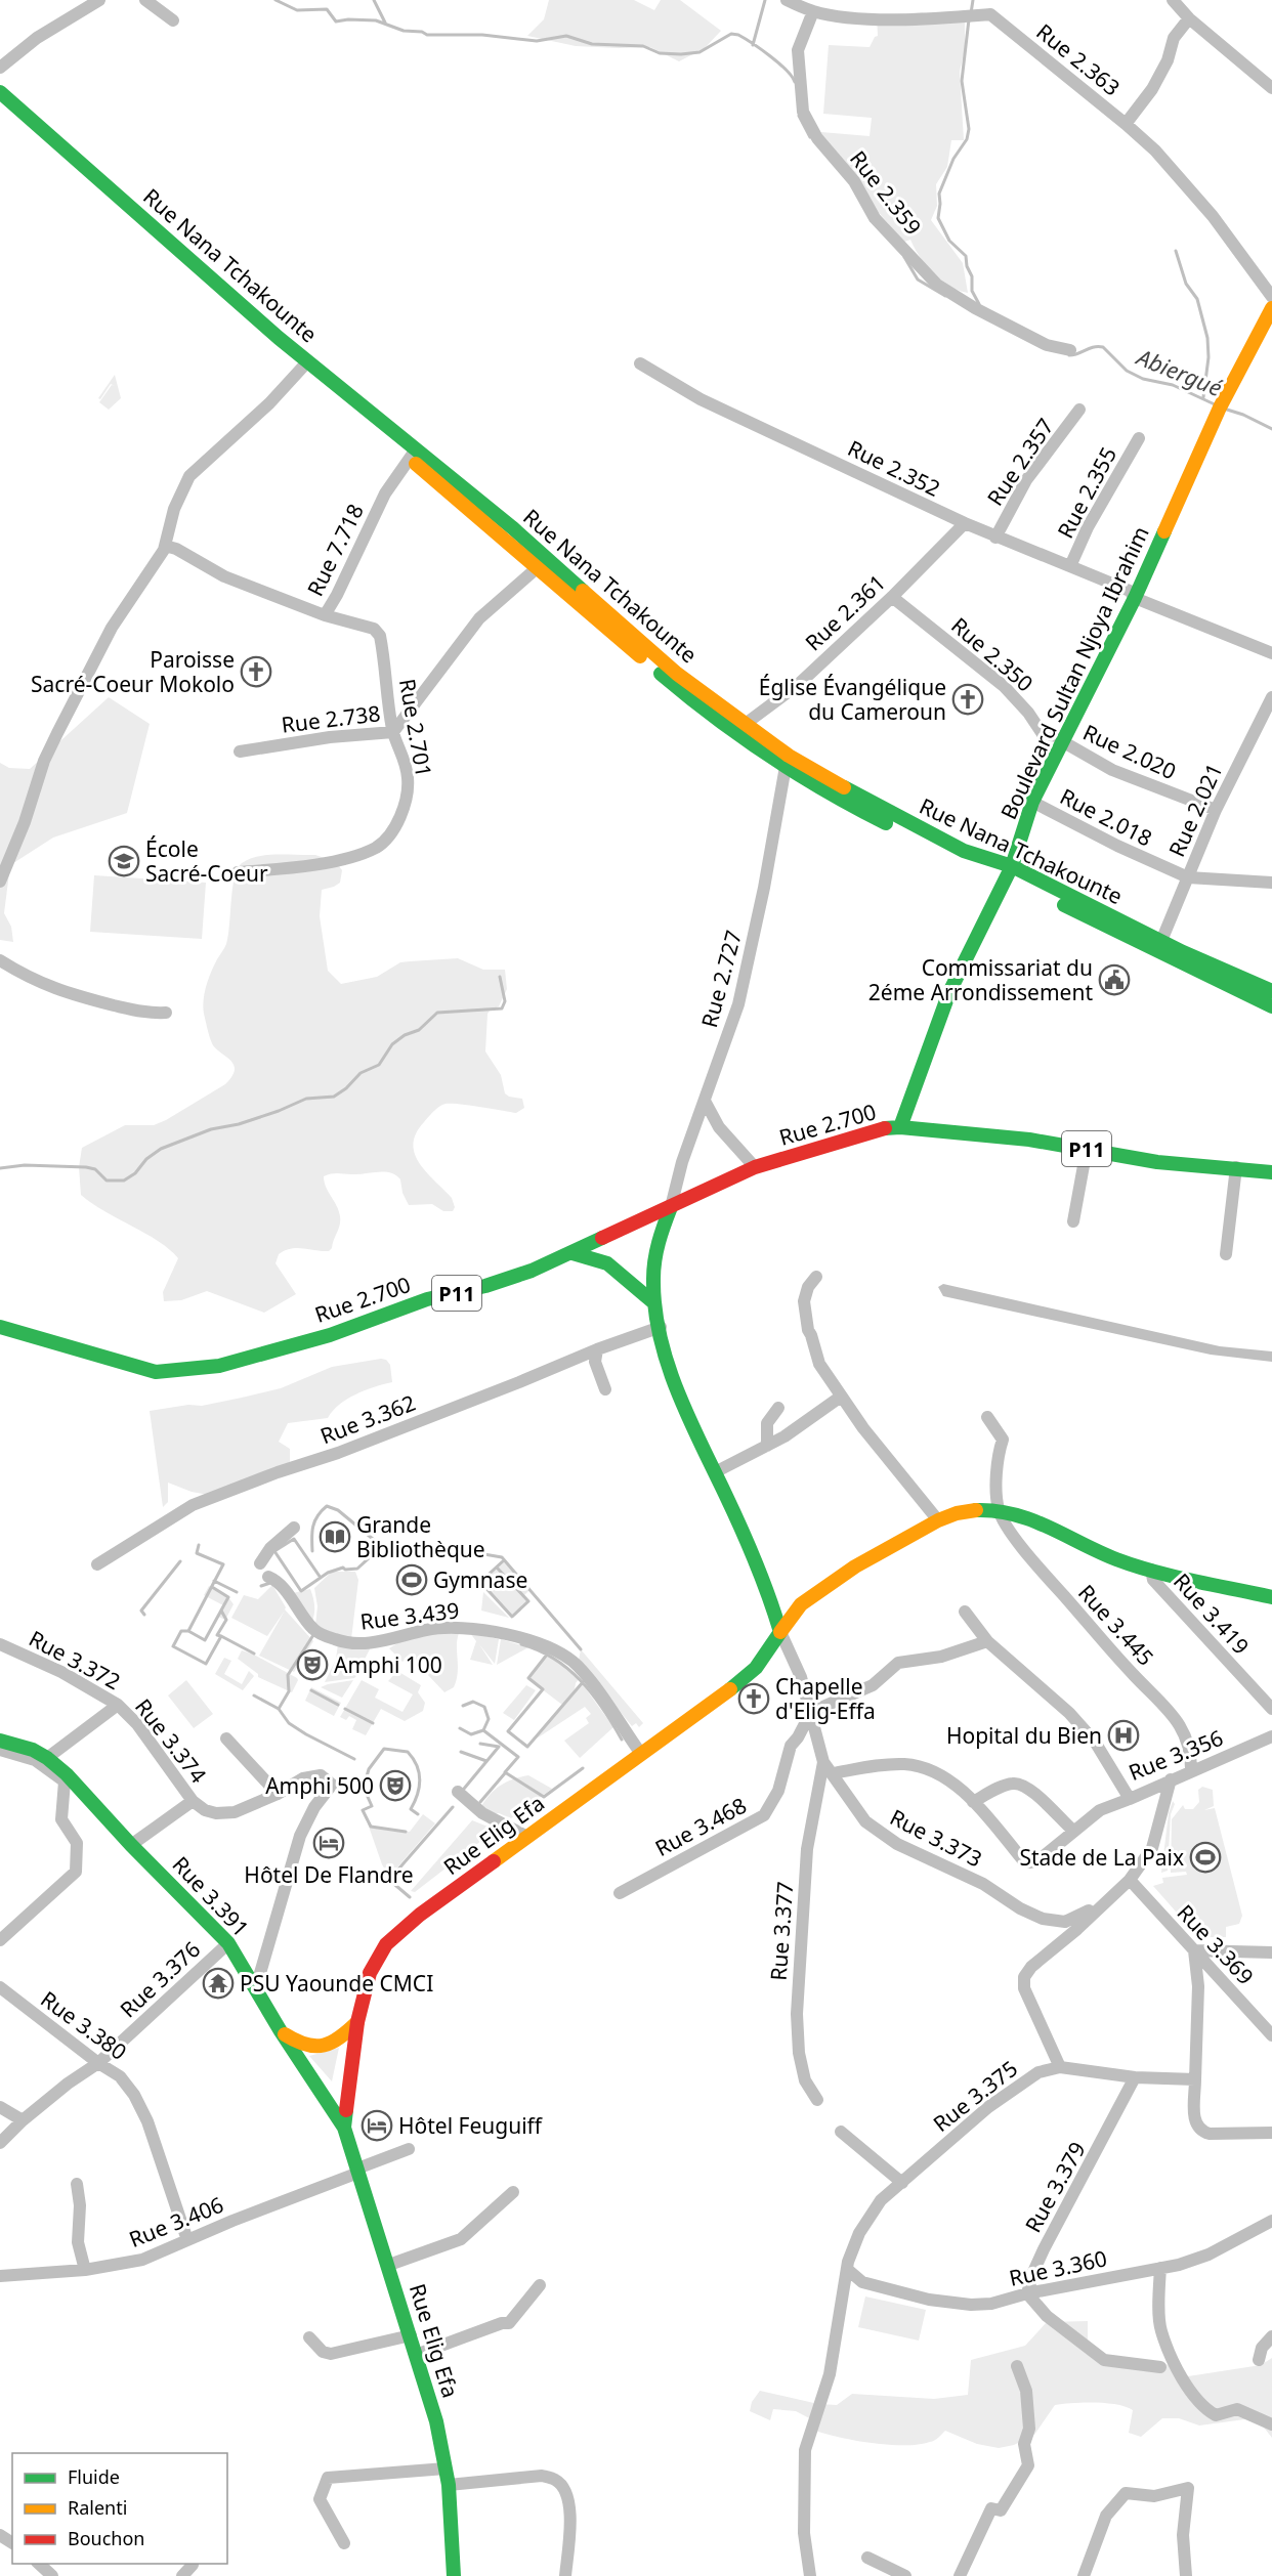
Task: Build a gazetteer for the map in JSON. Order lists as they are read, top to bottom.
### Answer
{
  "streets": {
    "main road": [
      "Rue Nana Tchakounte",
      "Boulevard Sultan Njoya Ibrahim",
      "Rue 2.700",
      "P11",
      "Rue Elig Efa",
      "Rue 3.391"
    ],
    "street": [
      "Rue 2.363",
      "Rue 2.359",
      "Rue 2.357",
      "Rue 2.352",
      "Rue 2.355",
      "Rue 7.718",
      "Rue 2.361",
      "Rue 2.350",
      "Rue 2.738",
      "Rue 2.701",
      "Rue 2.020",
      "Rue 2.021",
      "Rue 2.018",
      "Rue 2.727",
      "Rue 3.362",
      "Rue 3.419",
      "Rue 3.439",
      "Rue 3.445",
      "Rue 3.372",
      "Rue 3.374",
      "Rue 3.356",
      "Rue 3.468",
      "Rue 3.373",
      "Rue 3.377",
      "Rue 3.369",
      "Rue 3.376",
      "Rue 3.380",
      "Rue 3.375",
      "Rue 3.379",
      "Rue 3.406",
      "Rue 3.360"
    ]
  },
  "crossings": [
    ["Rue Nana Tchakounte", "Rue 7.718"],
    ["Rue Nana Tchakounte", "Rue 2.361"],
    ["Rue Nana Tchakounte", "Boulevard Sultan Njoya Ibrahim"],
    ["Rue Nana Tchakounte", "Rue 2.738"],
    ["Rue Nana Tchakounte", "Rue 2.021"],
    ["Rue Nana Tchakounte", "Rue 2.727"],
    ["Rue 2.357", "Rue 2.352"],
    ["Rue 2.352", "Rue 2.355"],
    ["Rue 2.352", "Rue 2.361"],
    ["Rue 2.352", "Boulevard Sultan Njoya Ibrahim"],
    ["Rue 7.718", "Rue 2.701"],
    ["Rue 2.361", "Rue 2.350"],
    ["Rue 2.350", "Boulevard Sultan Njoya Ibrahim"],
    ["Rue 2.350", "Rue 2.020"],
    ["Boulevard Sultan Njoya Ibrahim", "Rue 2.020"],
    ["Boulevard Sultan Njoya Ibrahim", "Rue 2.018"],
    ["Boulevard Sultan Njoya Ibrahim", "Rue 2.700"],
    ["Boulevard Sultan Njoya Ibrahim", "P11"],
    ["Rue 2.738", "Rue 2.701"],
    ["Rue 2.020", "Rue 2.021"],
    ["Rue 2.021", "Rue 2.018"],
    ["Rue 2.727", "Rue 2.700"],
    ["Rue 2.700", "P11"],
    ["Rue 3.439", "Rue Elig Efa"],
    ["Rue 3.445", "Rue 3.356"],
    ["Rue 3.445", "Rue Elig Efa"],
    ["Rue 3.372", "Rue 3.374"],
    ["Rue 3.372", "Rue 3.391"],
    ["Rue 3.374", "Rue 3.391"],
    ["Rue 3.468", "Rue 3.373"],
    ["Rue Elig Efa", "Rue 3.373"],
    ["Rue Elig Efa", "Rue 3.391"],
    ["Rue Elig Efa", "Rue 3.406"],
    ["Rue 3.373", "Rue 3.377"],
    ["Rue 3.391", "Rue 3.376"],
    ["Rue 3.376", "Rue 3.380"],
    ["Rue 3.380", "Rue 3.406"],
    ["Rue 3.375", "Rue 3.360"],
    ["Rue 3.379", "Rue 3.360"]
  ],
  "water": ["Abiergué"],
  "places": {
    "church": ["Paroisse Sacré-Coeur Mokolo", "Église Évangélique du Cameroun", "Chapelle d'Elig-Effa"],
    "school or university": ["École Sacré-Coeur"],
    "public building": ["Commissariat du 2éme Arrondissement"],
    "library": ["Grande Bibliothèque"],
    "sports": ["Gymnase", "Stade de La Paix"],
    "theatre": ["Amphi 100", "Amphi 500"],
    "hospital": ["Hopital du Bien"],
    "hotel": ["Hôtel De Flandre", "Hôtel Feuguiff"],
    "temple": ["PSU Yaounde CMCI"]
  },
  "legend": ["Fluide", "Ralenti", "Bouchon"]
}
